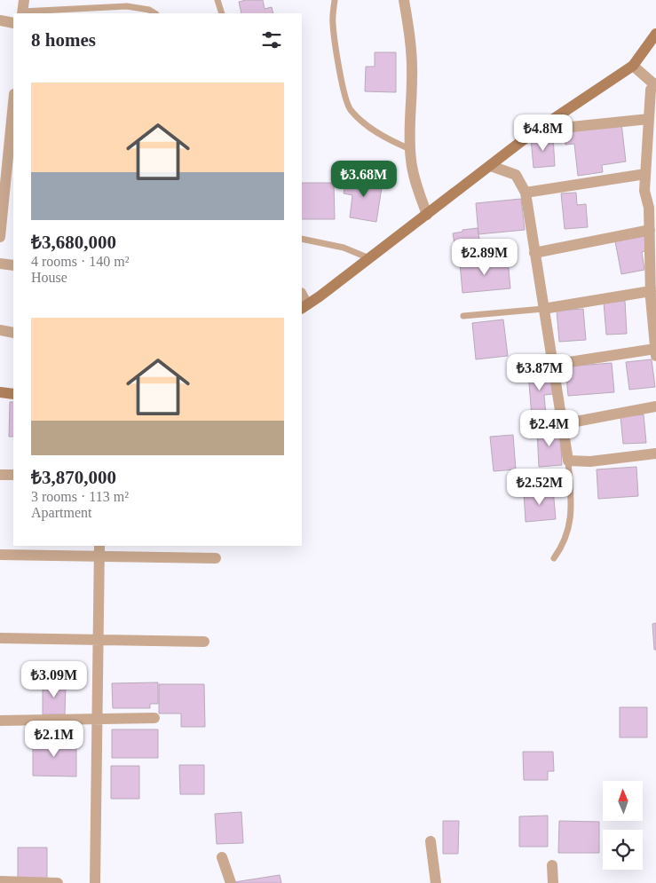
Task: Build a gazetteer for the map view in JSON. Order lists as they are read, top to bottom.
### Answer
{
  "north": "top",
  "page": {
    "heading": "8 homes",
    "list": [
      {
        "name": "₺3,680,000",
        "note": "4 rooms · 140 m² · House"
      },
      {
        "name": "₺3,870,000",
        "note": "3 rooms · 113 m² · Apartment"
      }
    ],
    "price": [
      "₺4.8M",
      "₺3.68M",
      "₺2.89M",
      "₺3.87M",
      "₺2.4M",
      "₺2.52M",
      "₺3.09M",
      "₺2.1M"
    ]
  }
}
